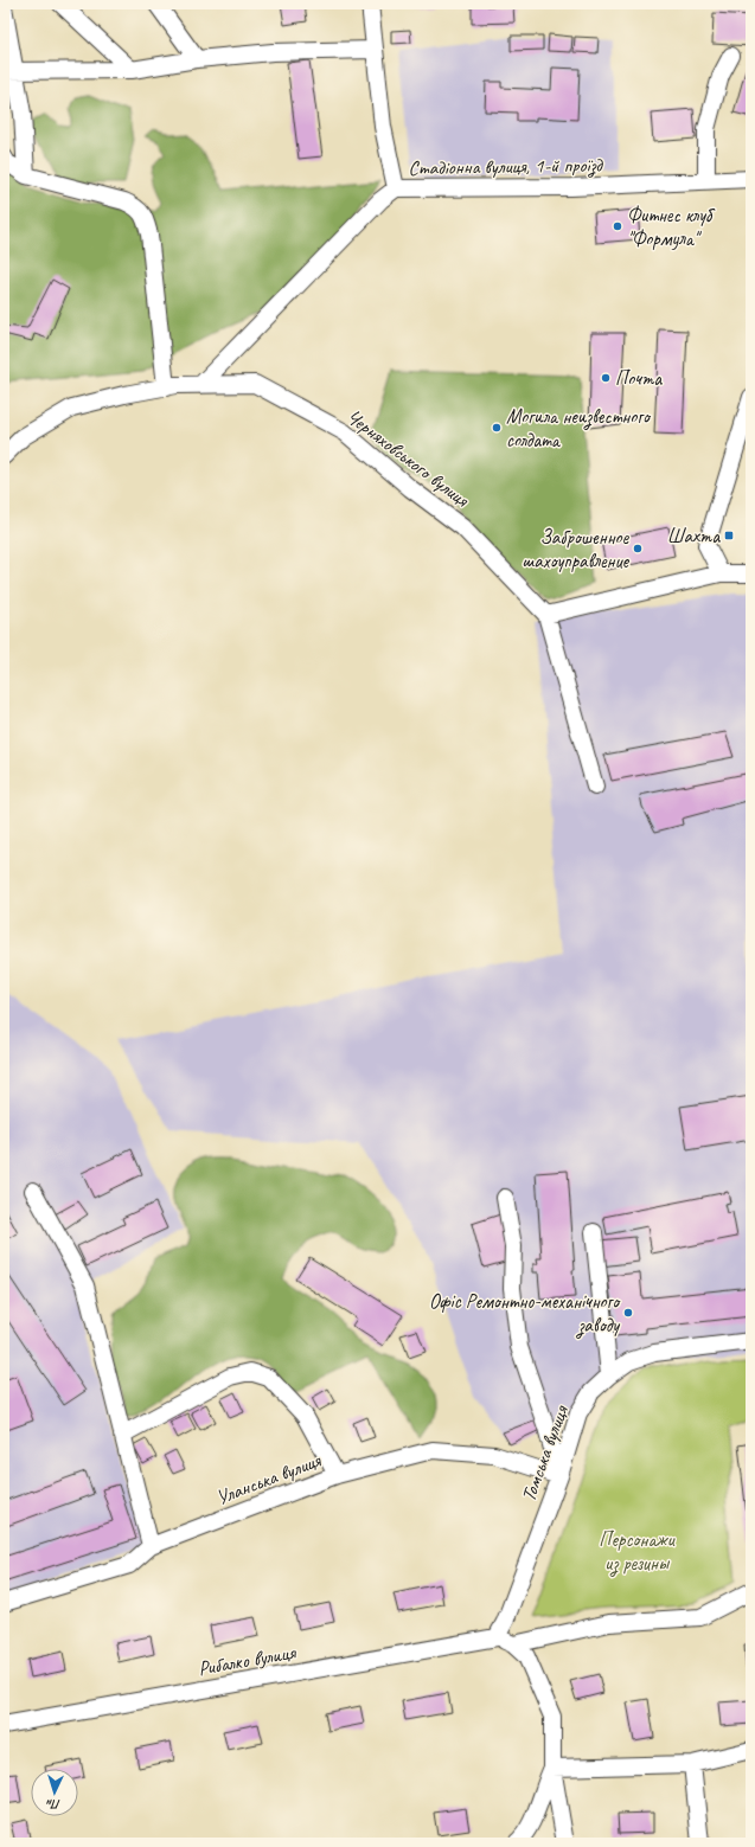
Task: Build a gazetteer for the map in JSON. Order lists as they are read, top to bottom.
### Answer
{
  "streets": {
    "street": [
      "Стадіонна вулиця, 1-й проїзд",
      "Черняховського вулиця",
      "Томська вулиця",
      "Уланська вулиця",
      "Рибалко вулиця"
    ]
  },
  "crossings": [
    ["Стадіонна вулиця, 1-й проїзд", "Черняховського вулиця"],
    ["Томська вулиця", "Уланська вулиця"],
    ["Томська вулиця", "Рибалко вулиця"]
  ],
  "parks": ["Персонажи из резины"],
  "places": {
    "other": [
      "Фитнес клуб \"Формула\"",
      "Почта",
      "Могила неизвестного солдата",
      "Заброшенное шахоуправление",
      "Офіс Ремонтно-механічного заводу"
    ],
    "transit": ["Шахта"]
  },
  "north": "bottom"
}
